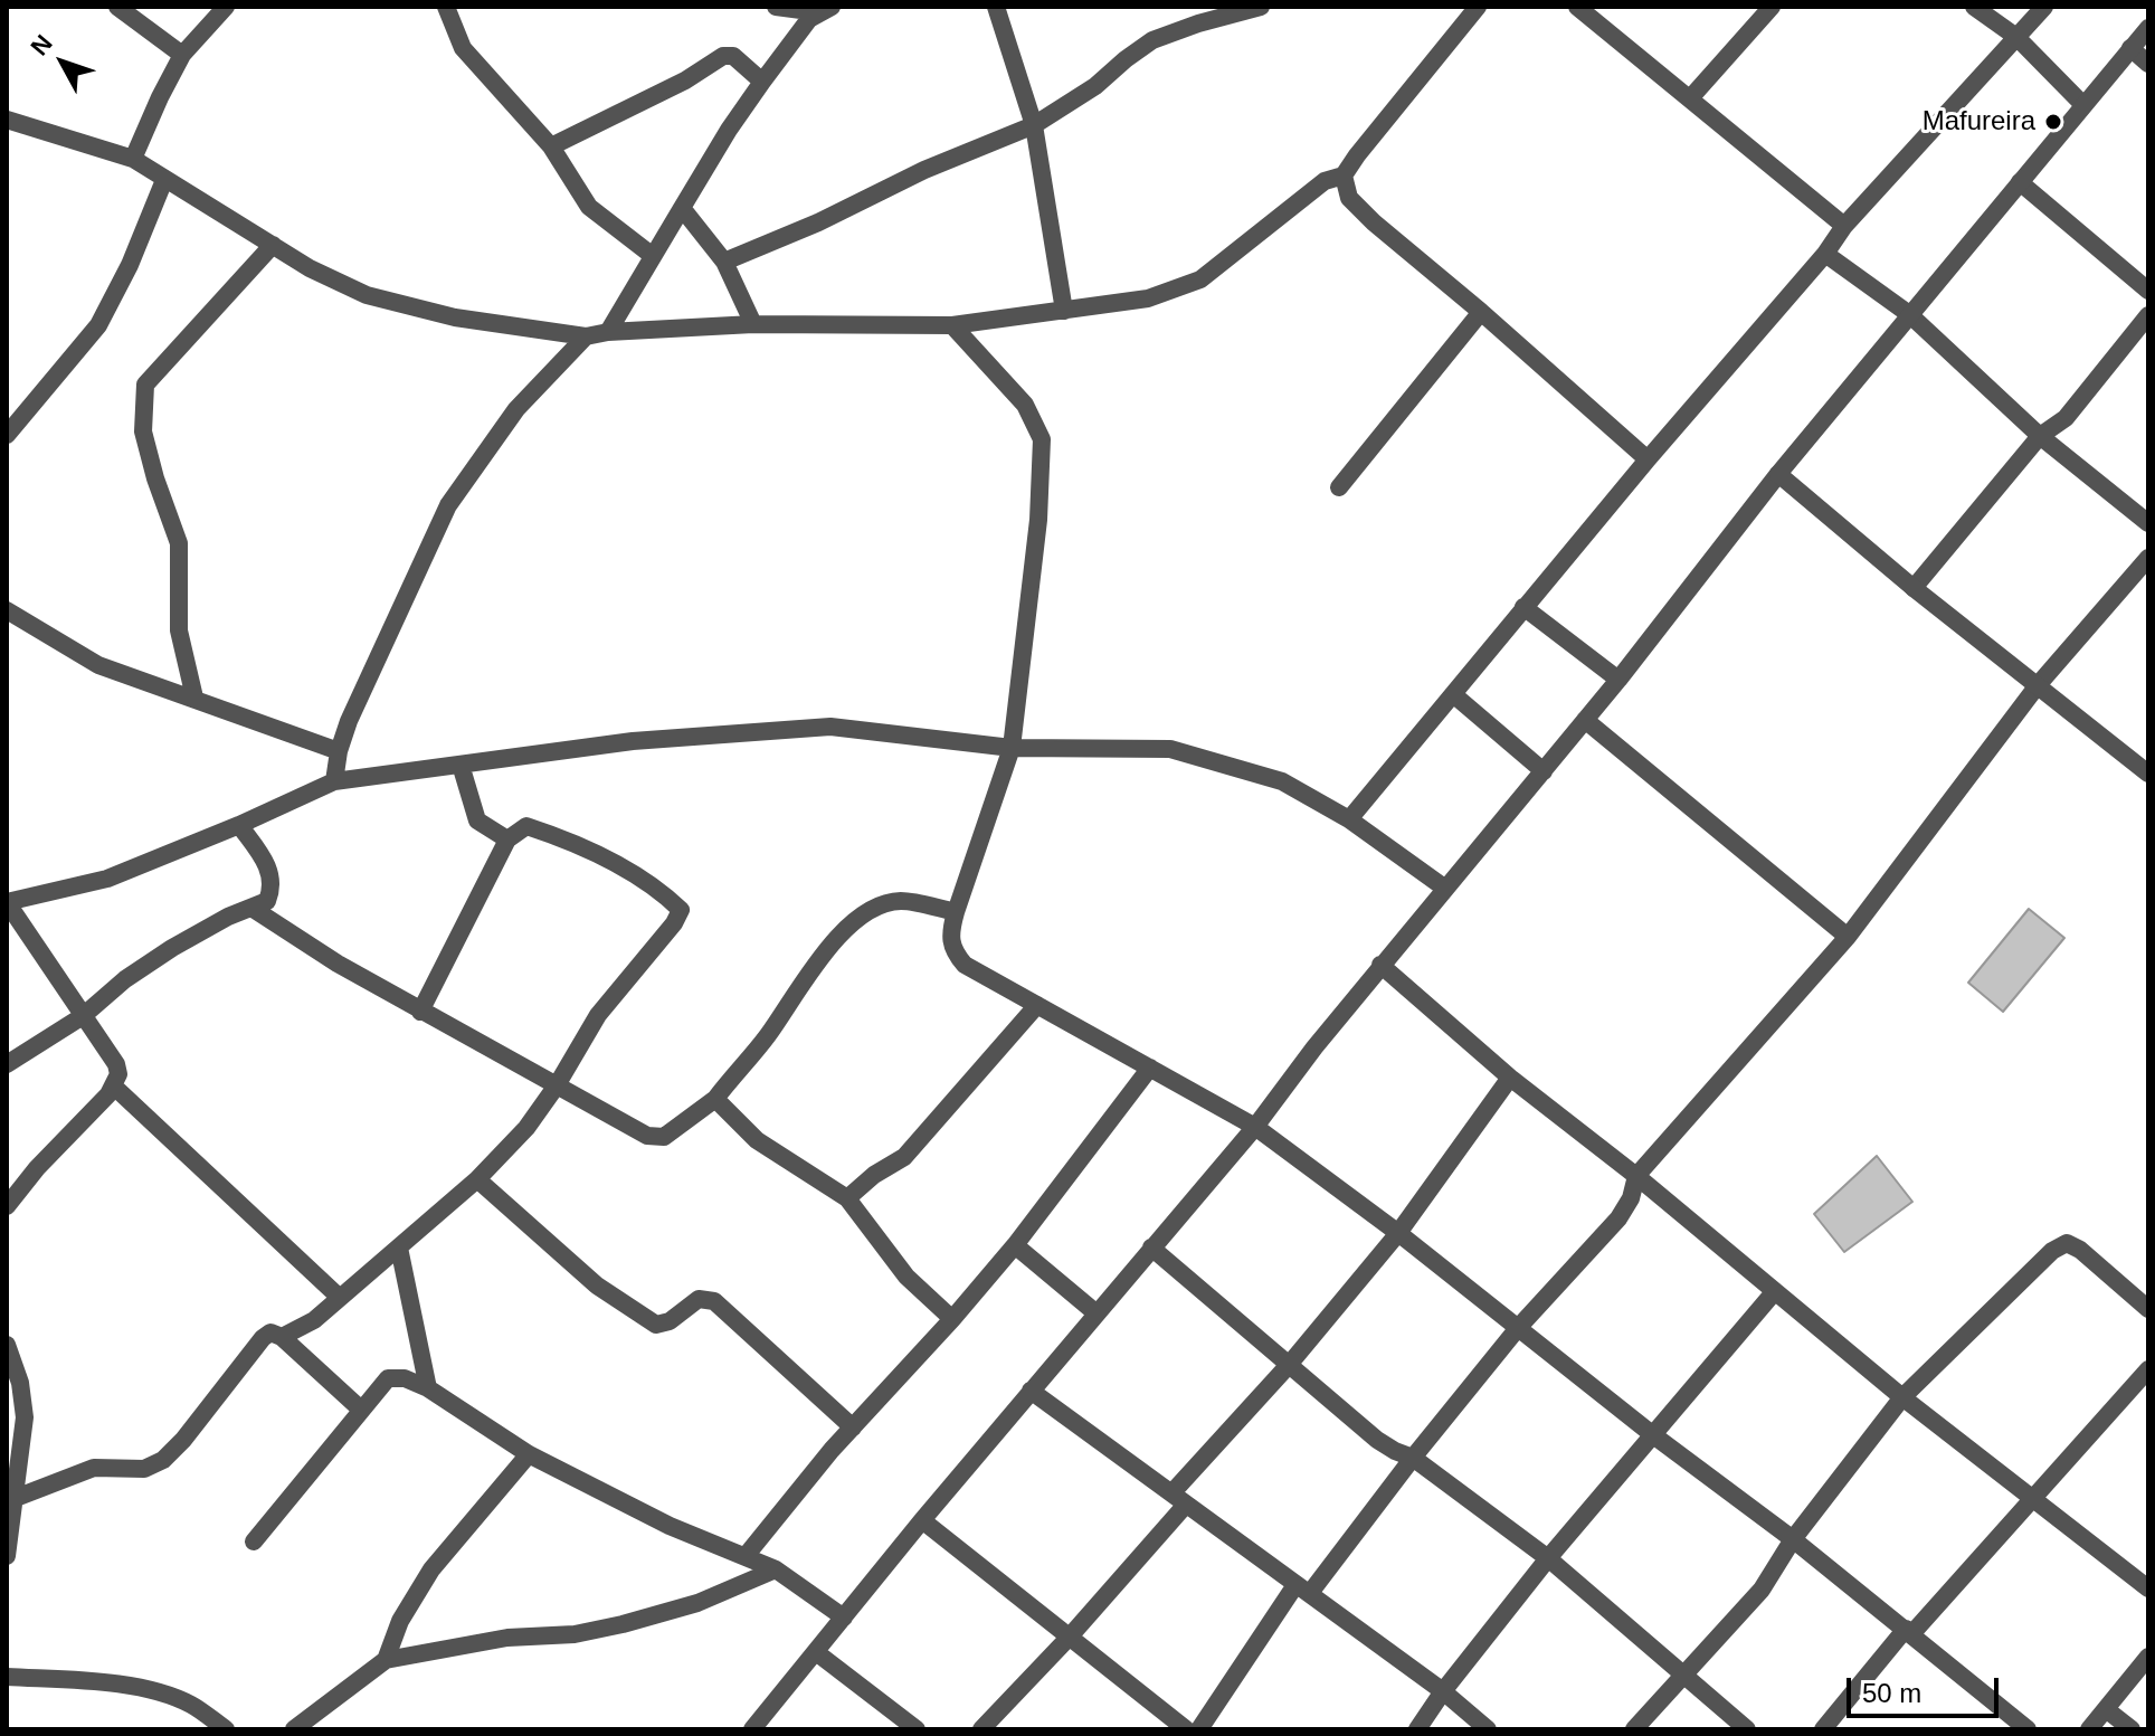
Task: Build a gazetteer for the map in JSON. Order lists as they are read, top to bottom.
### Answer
{
  "places": ["Mafureira"],
  "scale_bar": "50 m",
  "north": "top left"
}
